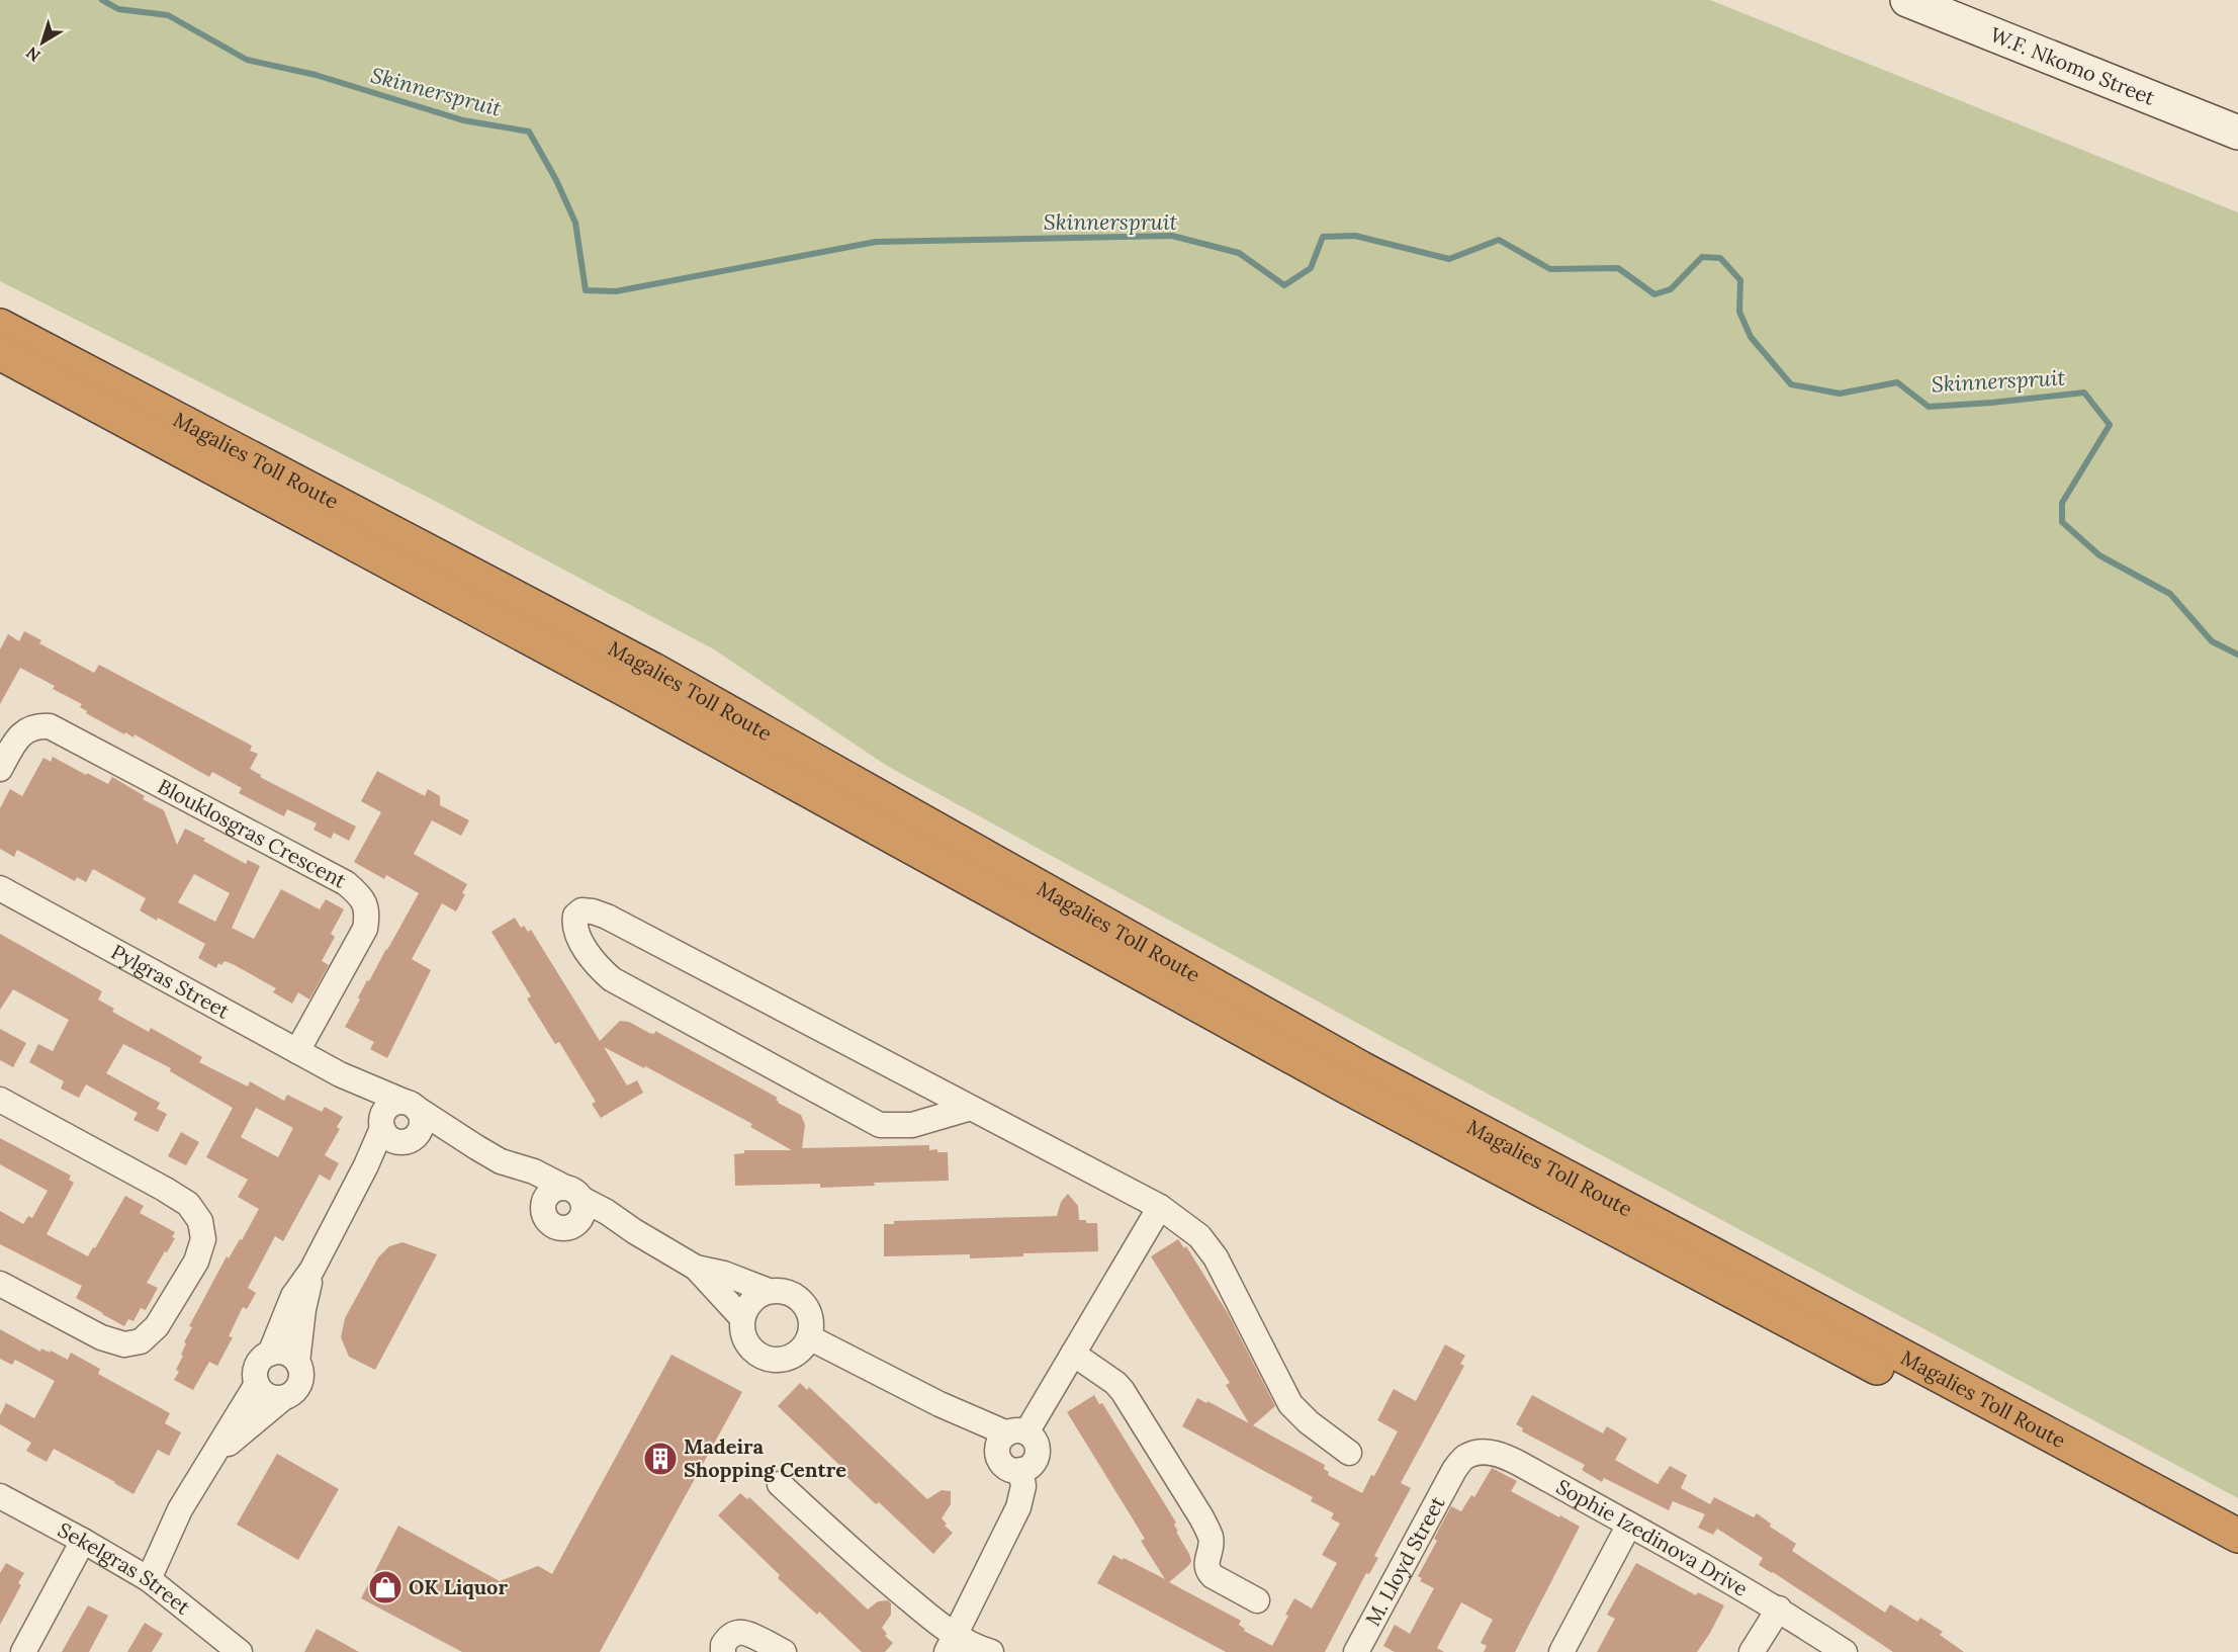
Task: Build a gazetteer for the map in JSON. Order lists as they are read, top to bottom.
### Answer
{
  "streets": {
    "highway": ["Magalies Toll Route"],
    "main road": ["W.F. Nkomo Street"],
    "street": [
      "Blouklosgras Crescent",
      "Pylgras Street",
      "Sophie Izedinova Drive",
      "M. Lloyd Street",
      "Sekelgras Street"
    ]
  },
  "crossings": [
    ["Blouklosgras Crescent", "Pylgras Street"],
    ["Sophie Izedinova Drive", "M. Lloyd Street"]
  ],
  "water": ["Skinnerspruit"],
  "places": {
    "building": ["Madeira Shopping Centre"],
    "shop": ["OK Liquor"]
  },
  "north": "bottom left"
}
